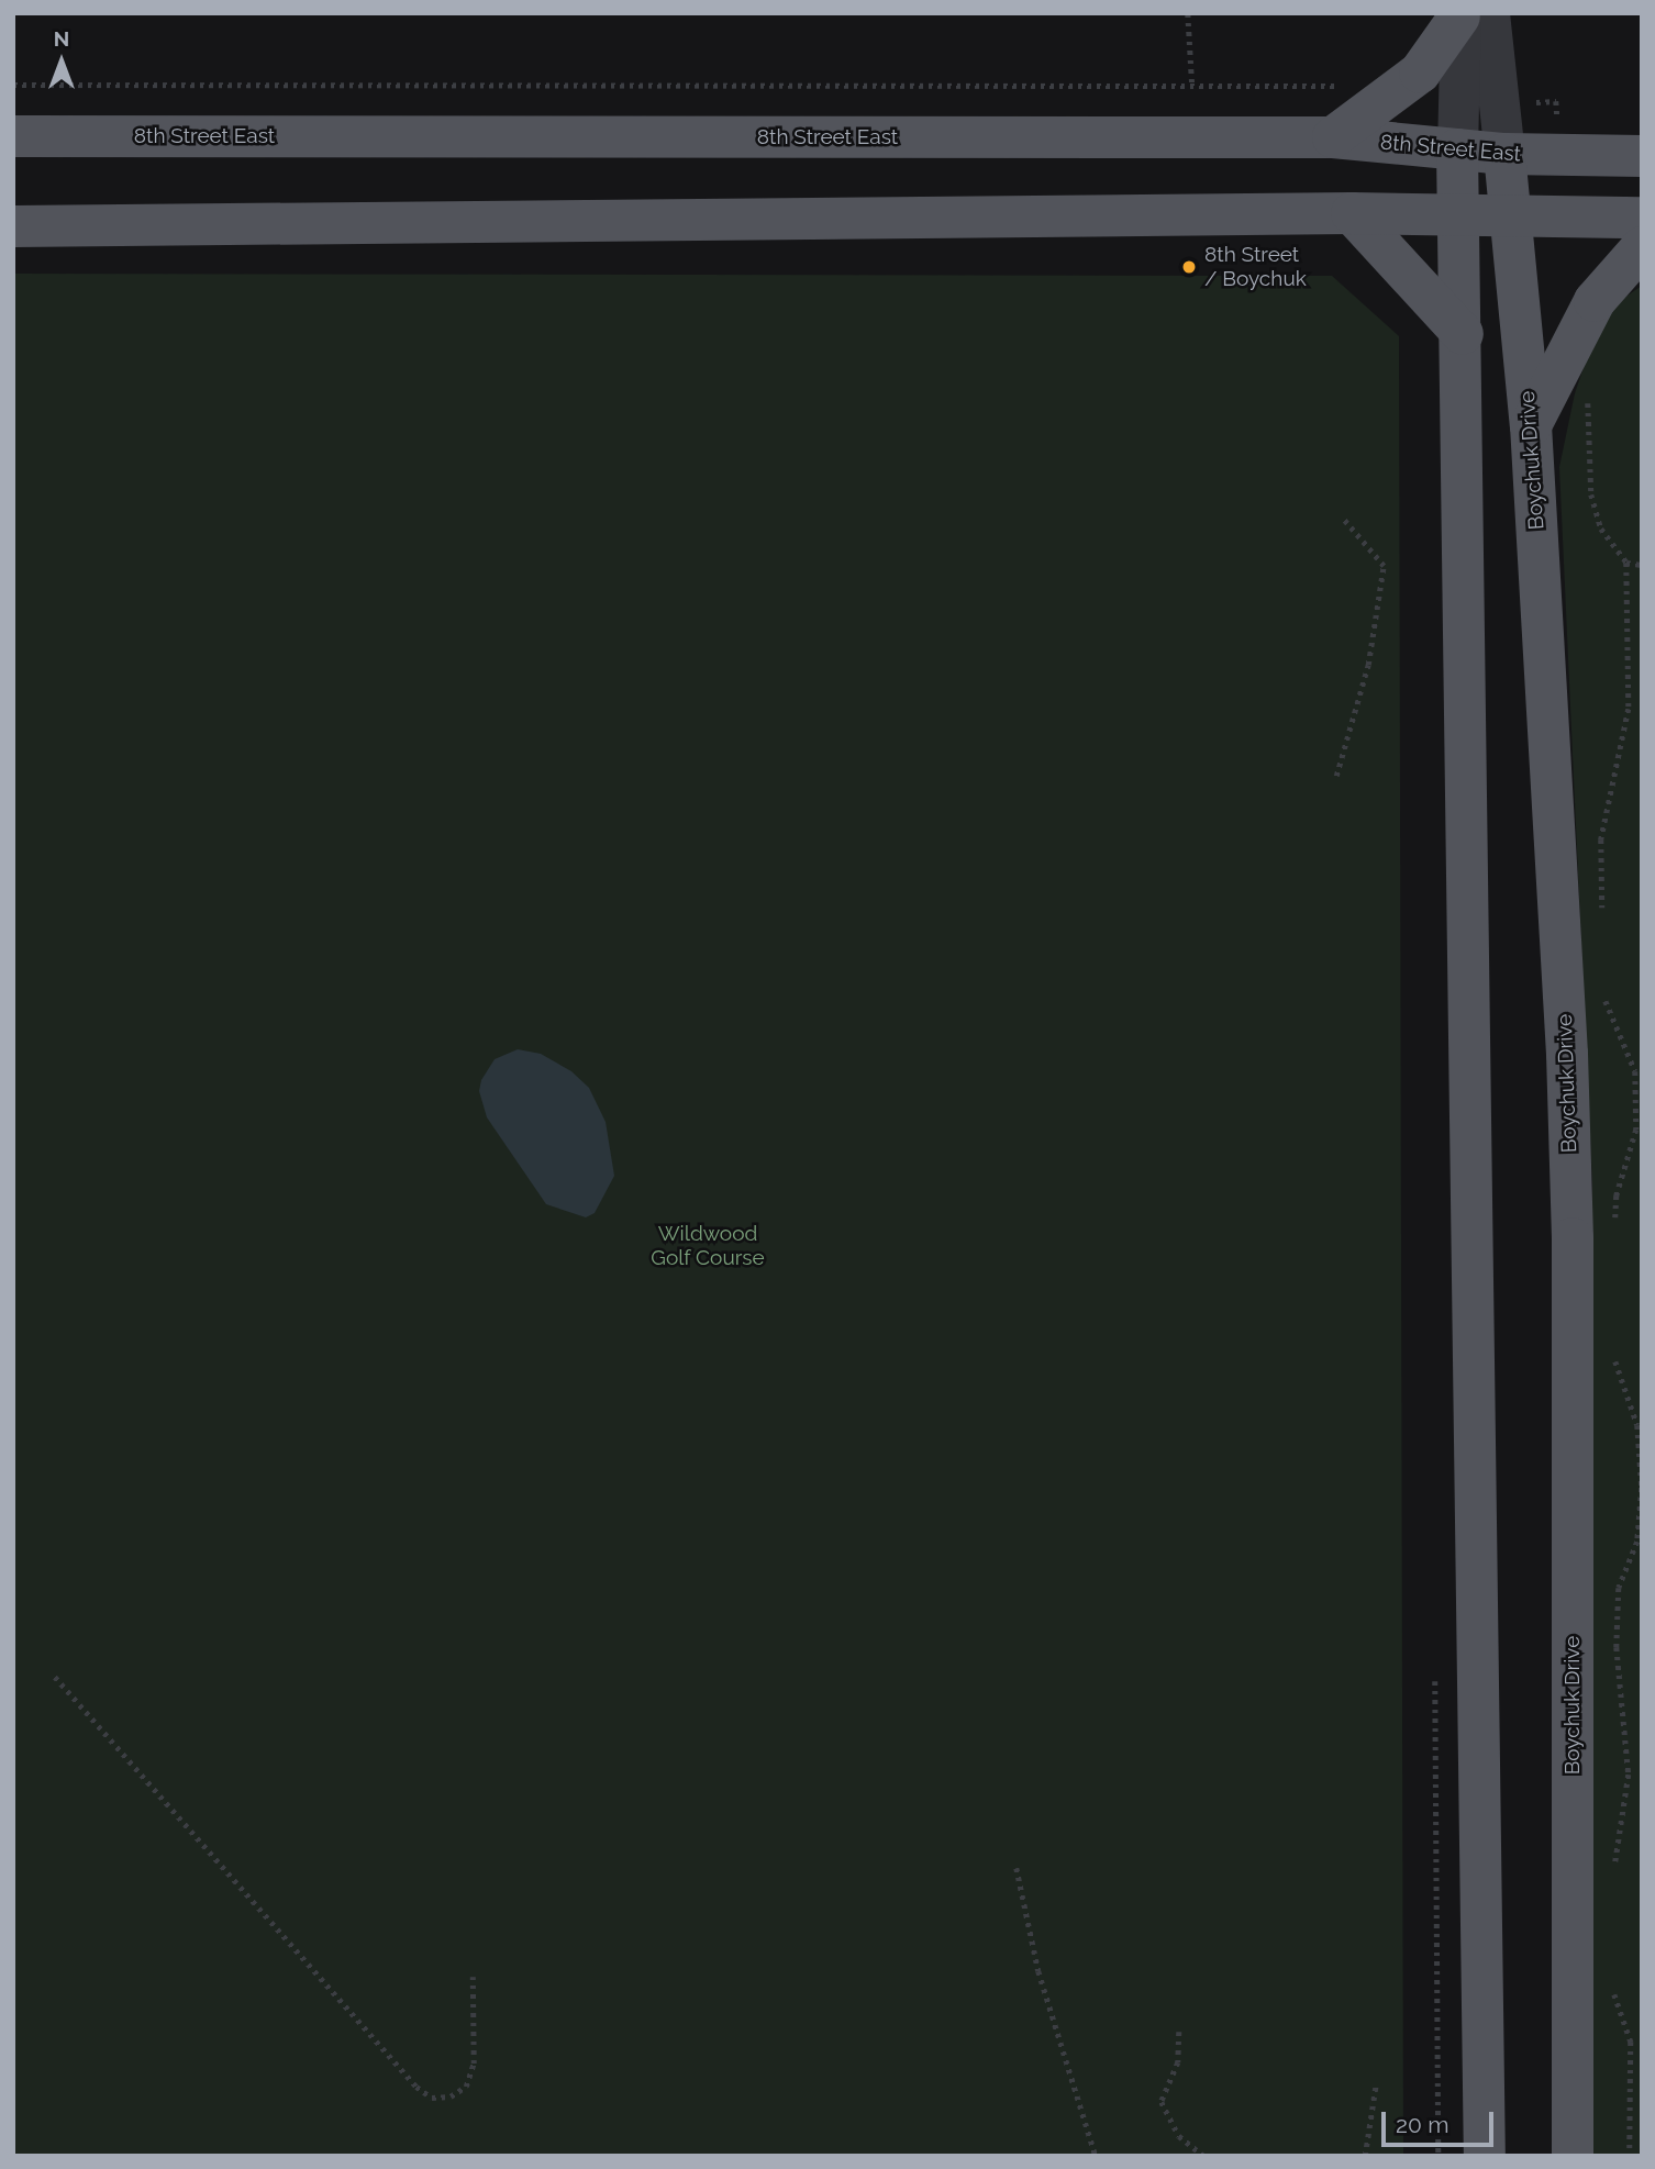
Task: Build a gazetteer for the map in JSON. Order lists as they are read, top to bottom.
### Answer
{
  "streets": {
    "main road": ["8th Street East", "Boychuk Drive"]
  },
  "crossings": [
    ["8th Street East", "Boychuk Drive"]
  ],
  "parks": ["Wildwood Golf Course"],
  "places": ["8th Street / Boychuk"],
  "scale_bar": "20 m",
  "north": "top"
}
